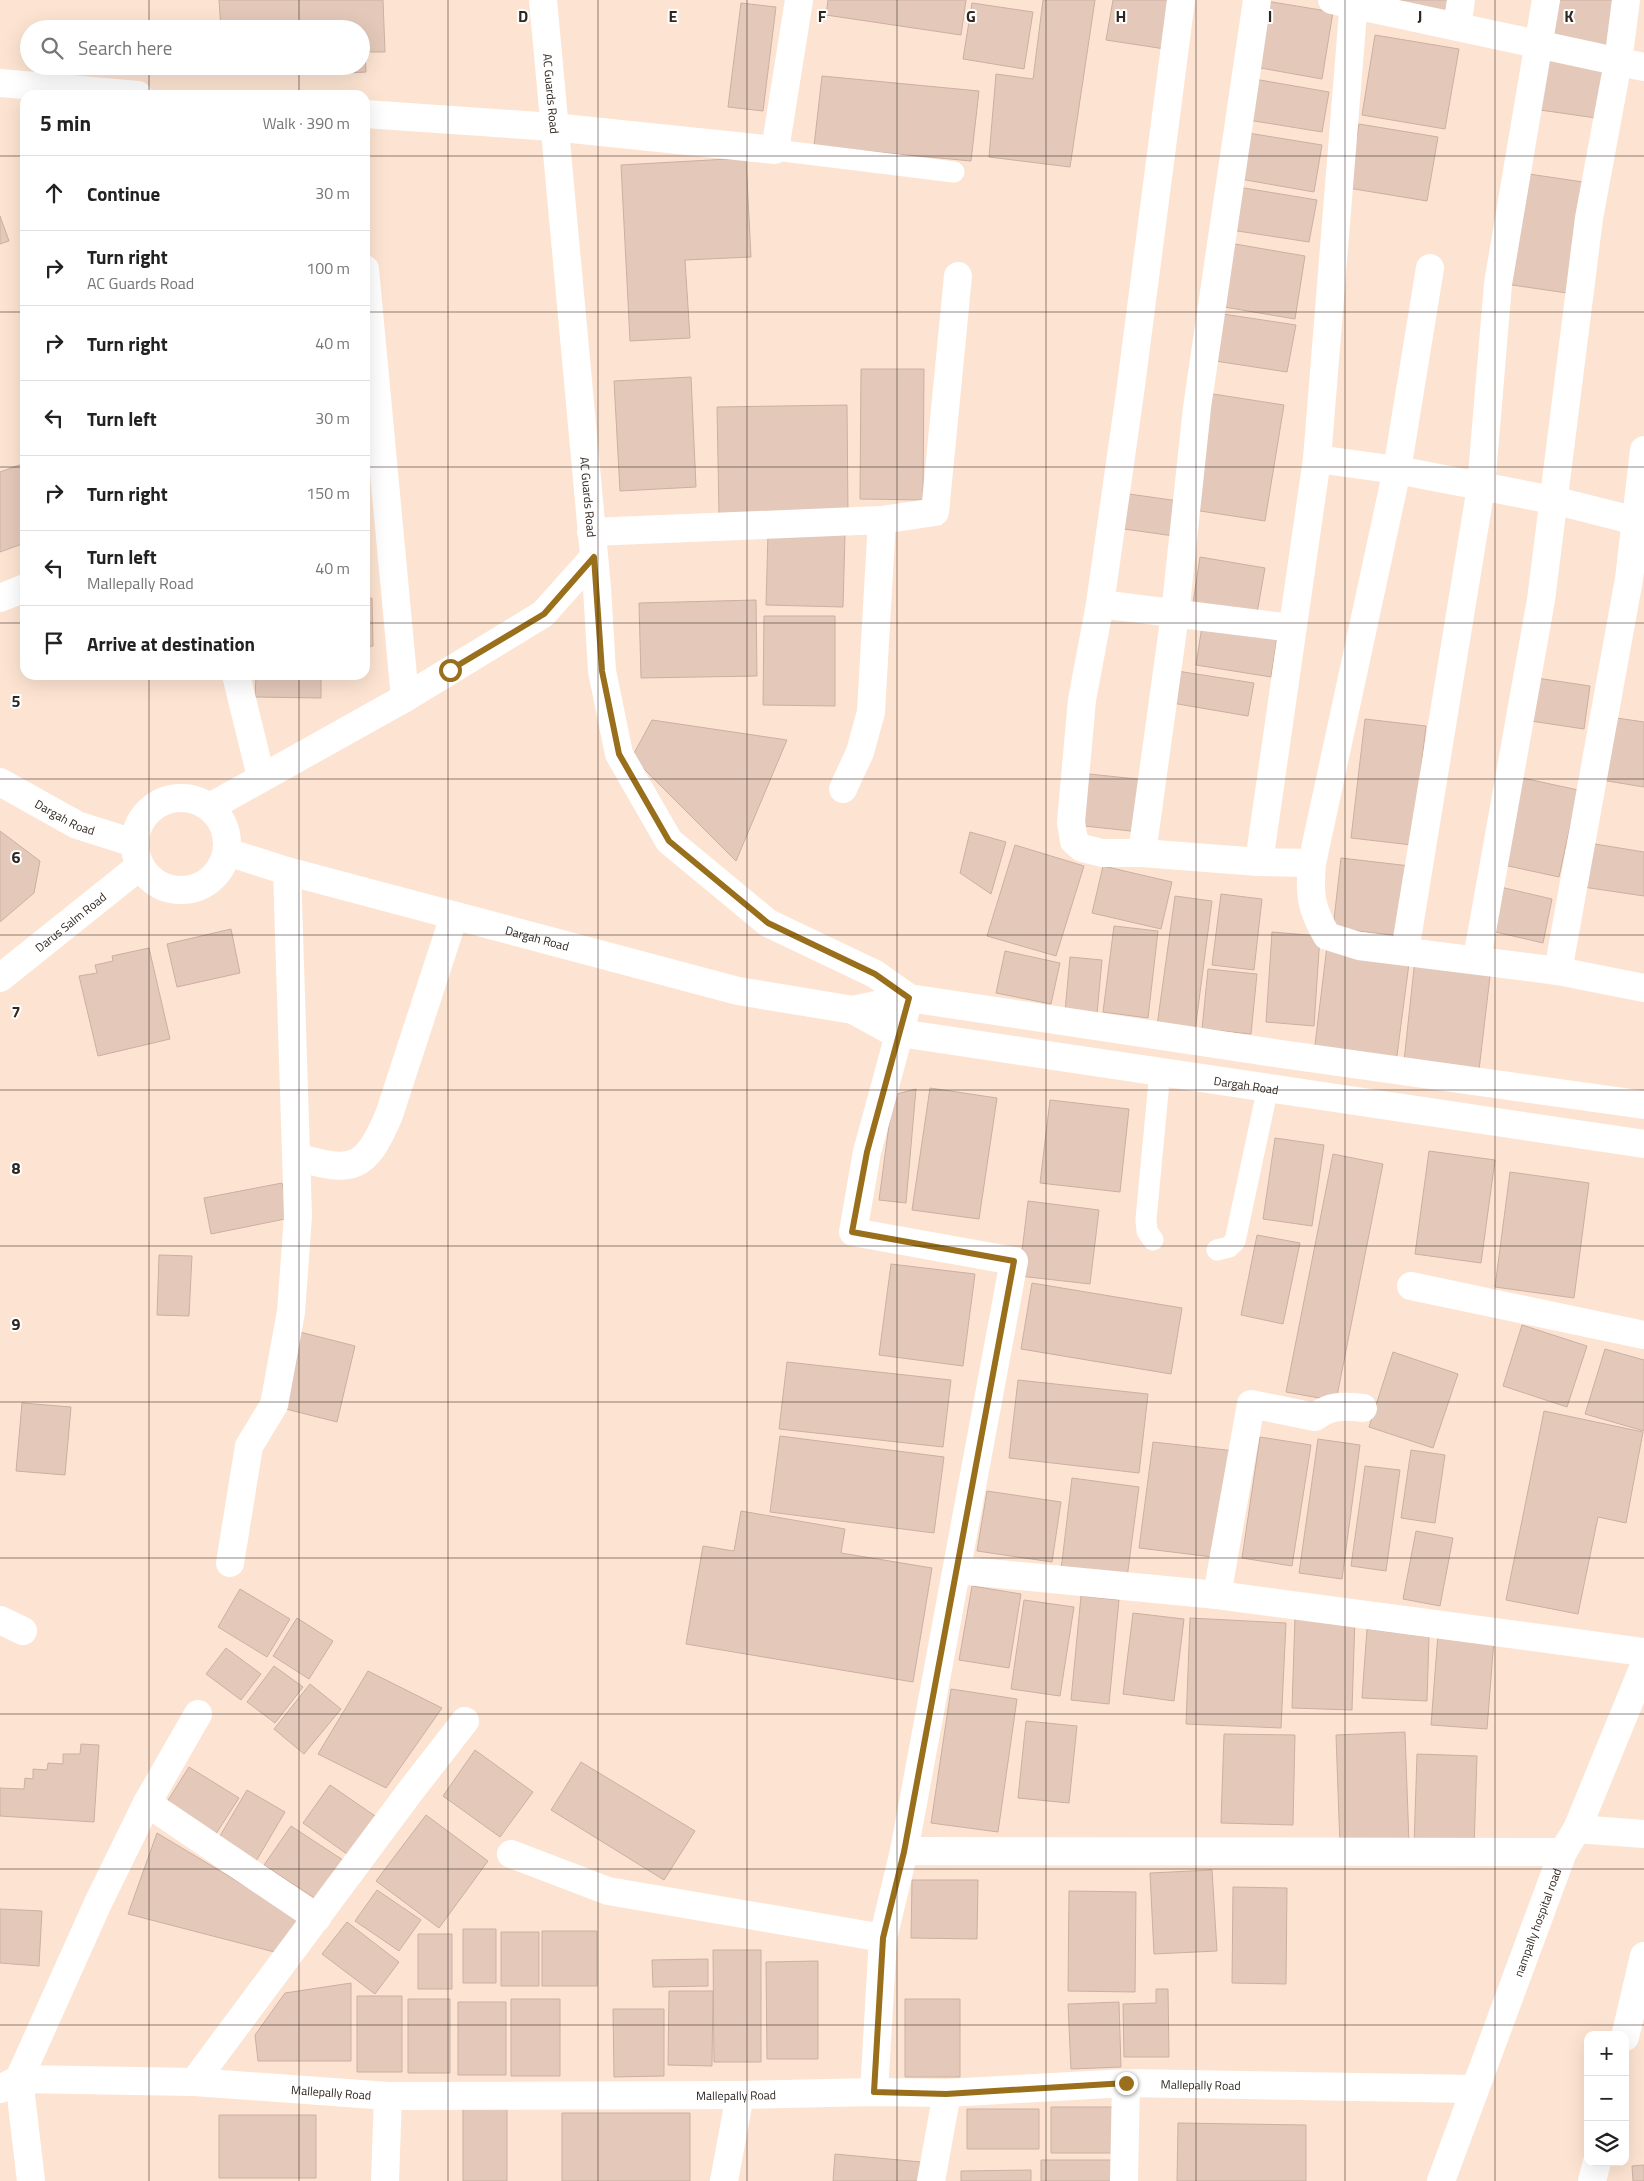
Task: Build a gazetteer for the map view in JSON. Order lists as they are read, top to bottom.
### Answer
{
  "streets": {
    "street": [
      "AC Guards Road",
      "Dargah Road",
      "Darus Salm Road",
      "nampally hospital road",
      "Mallepally Road"
    ]
  },
  "crossings": [
    ["AC Guards Road", "Dargah Road"],
    ["Dargah Road", "Darus Salm Road"],
    ["nampally hospital road", "Mallepally Road"]
  ],
  "page": {
    "search": "Search here",
    "heading": ["5 min", "Walk · 390 m"],
    "list": [
      ["Continue", "30 m"],
      ["Turn right", "AC Guards Road", "100 m"],
      ["Turn right", "40 m"],
      ["Turn left", "30 m"],
      ["Turn right", "150 m"],
      ["Turn left", "Mallepally Road", "40 m"],
      "Arrive at destination"
    ],
    "map_buttons": ["+", "−"]
  },
  "grid": {
    "columns": [
      "D",
      "E",
      "F",
      "G",
      "H",
      "I",
      "J",
      "K"
    ],
    "rows": [
      "5",
      "6",
      "7",
      "8",
      "9"
    ]
  }
}
